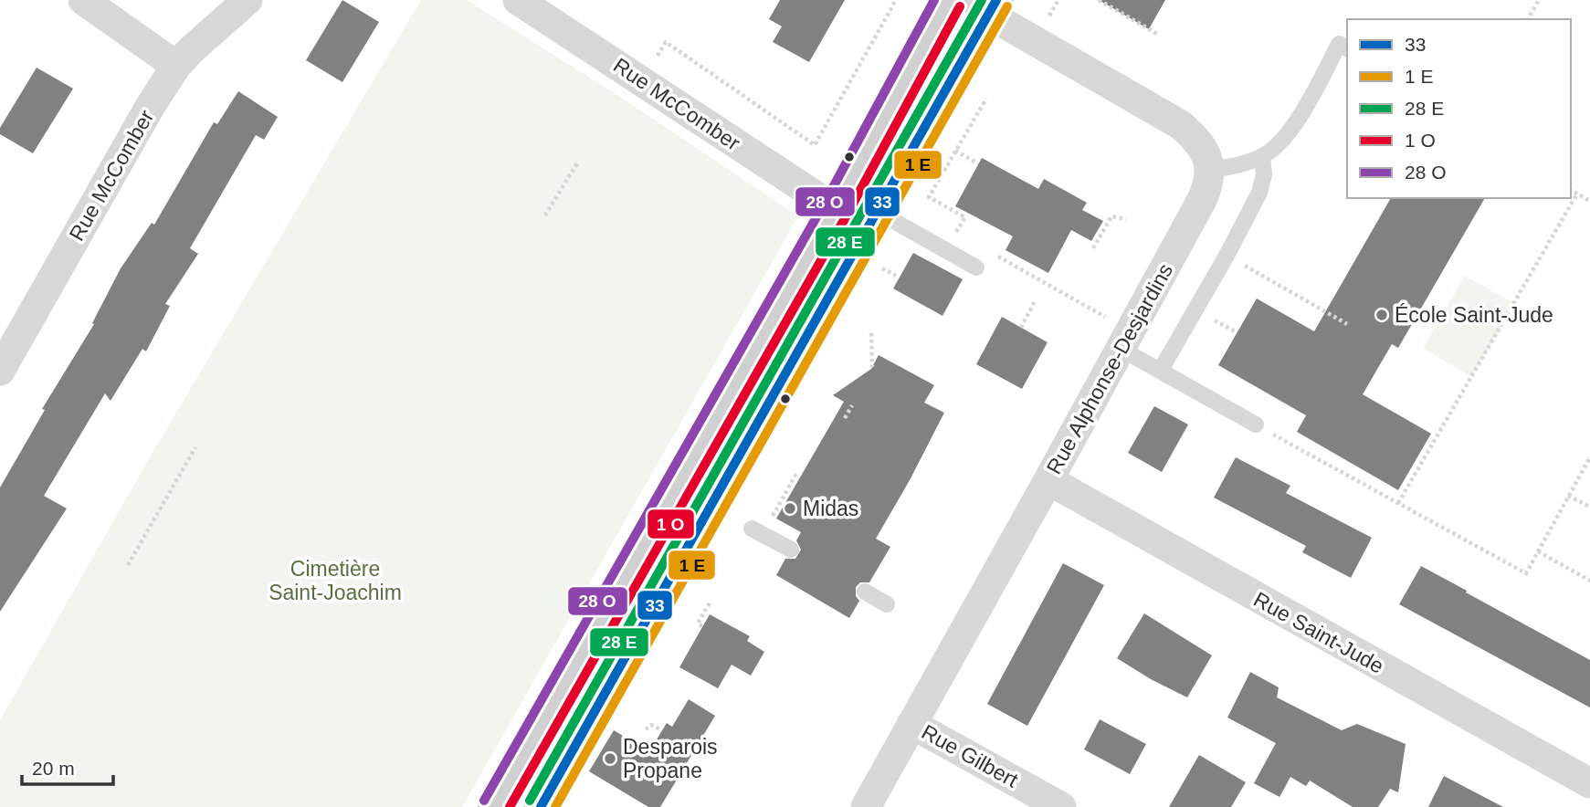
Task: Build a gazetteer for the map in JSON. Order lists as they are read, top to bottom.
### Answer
{
  "streets": {
    "street": [
      "Rue McComber",
      "Rue Alphonse-Desjardins",
      "Rue Saint-Jude",
      "Rue Gilbert"
    ]
  },
  "crossings": [
    ["Rue Alphonse-Desjardins", "Rue Saint-Jude"],
    ["Rue Alphonse-Desjardins", "Rue Gilbert"]
  ],
  "parks": ["Cimetière Saint-Joachim"],
  "places": ["École Saint-Jude", "Midas", "Desparois Propane"],
  "lines": ["transit line 33"],
  "legend": [
    "33",
    "1 E",
    "28 E",
    "1 O",
    "28 O"
  ],
  "scale_bar": "20 m"
}
